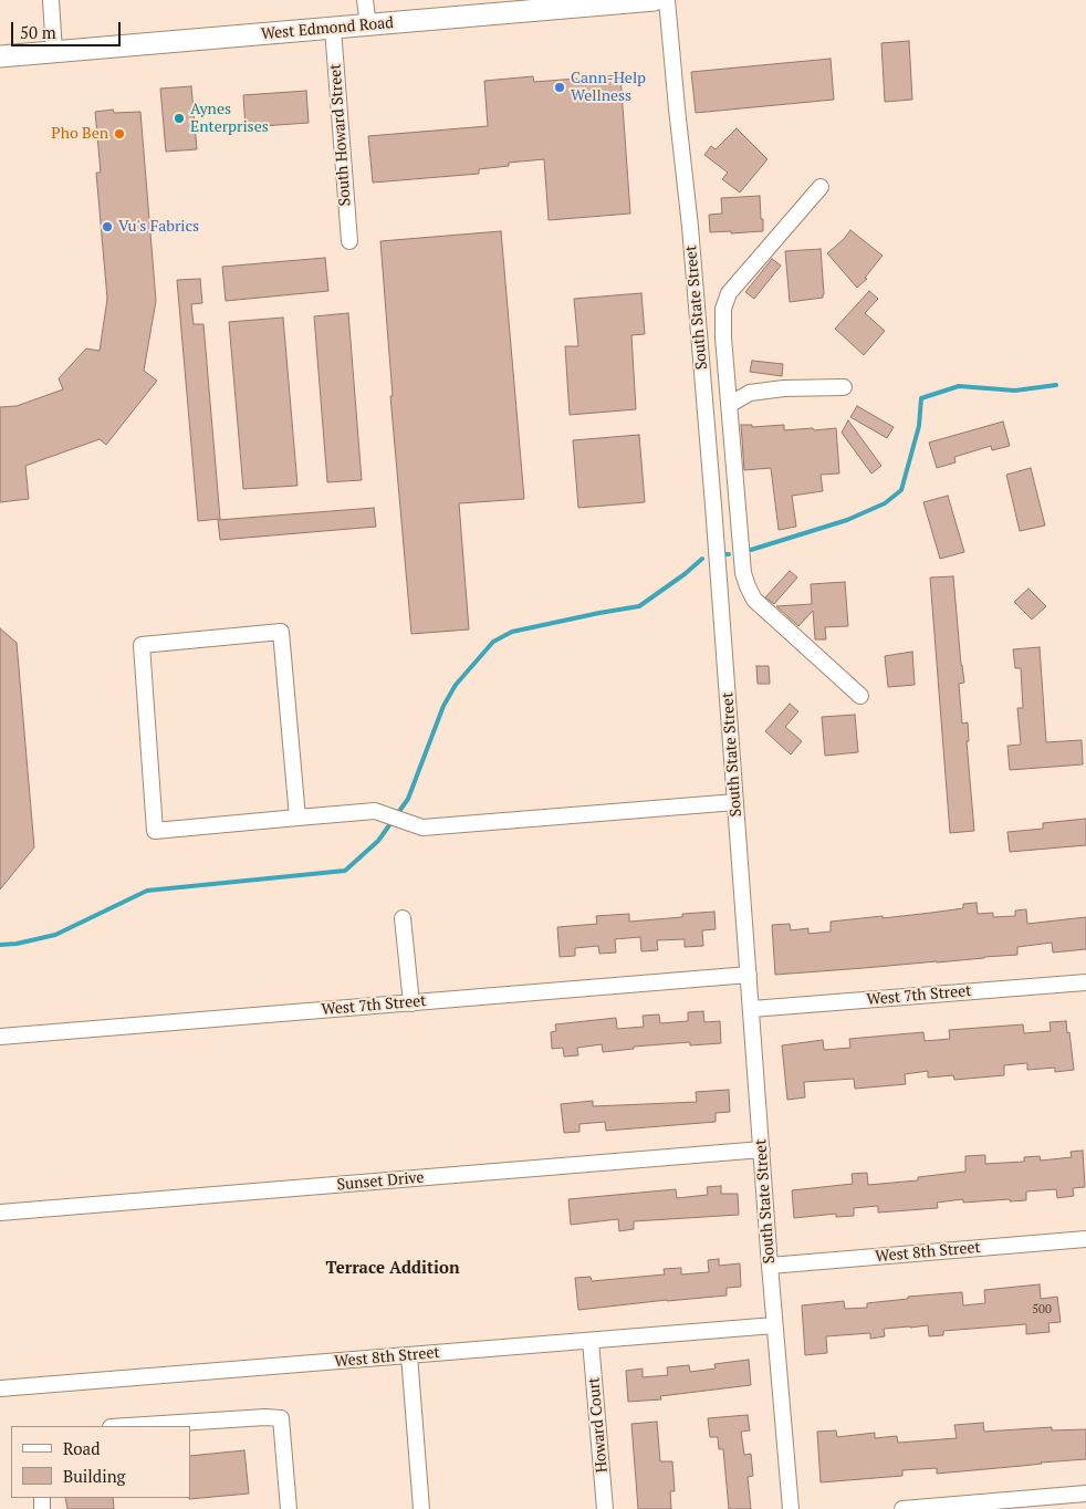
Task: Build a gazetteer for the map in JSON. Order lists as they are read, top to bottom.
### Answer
{
  "streets": {
    "main road": ["West Edmond Road"],
    "street": [
      "South Howard Street",
      "South State Street",
      "West 7th Street",
      "Sunset Drive",
      "West 8th Street",
      "Howard Court"
    ]
  },
  "crossings": [
    ["West Edmond Road", "South Howard Street"],
    ["South State Street", "West 7th Street"],
    ["South State Street", "Sunset Drive"],
    ["South State Street", "West 8th Street"],
    ["West 8th Street", "Howard Court"]
  ],
  "districts": ["Terrace Addition"],
  "places": [
    "Cann-Help Wellness",
    "Aynes Enterprises",
    "Pho Ben",
    "Vu's Fabrics"
  ],
  "house_numbers": ["500"],
  "legend": ["Road", "Building"],
  "scale_bar": "50 m"
}
